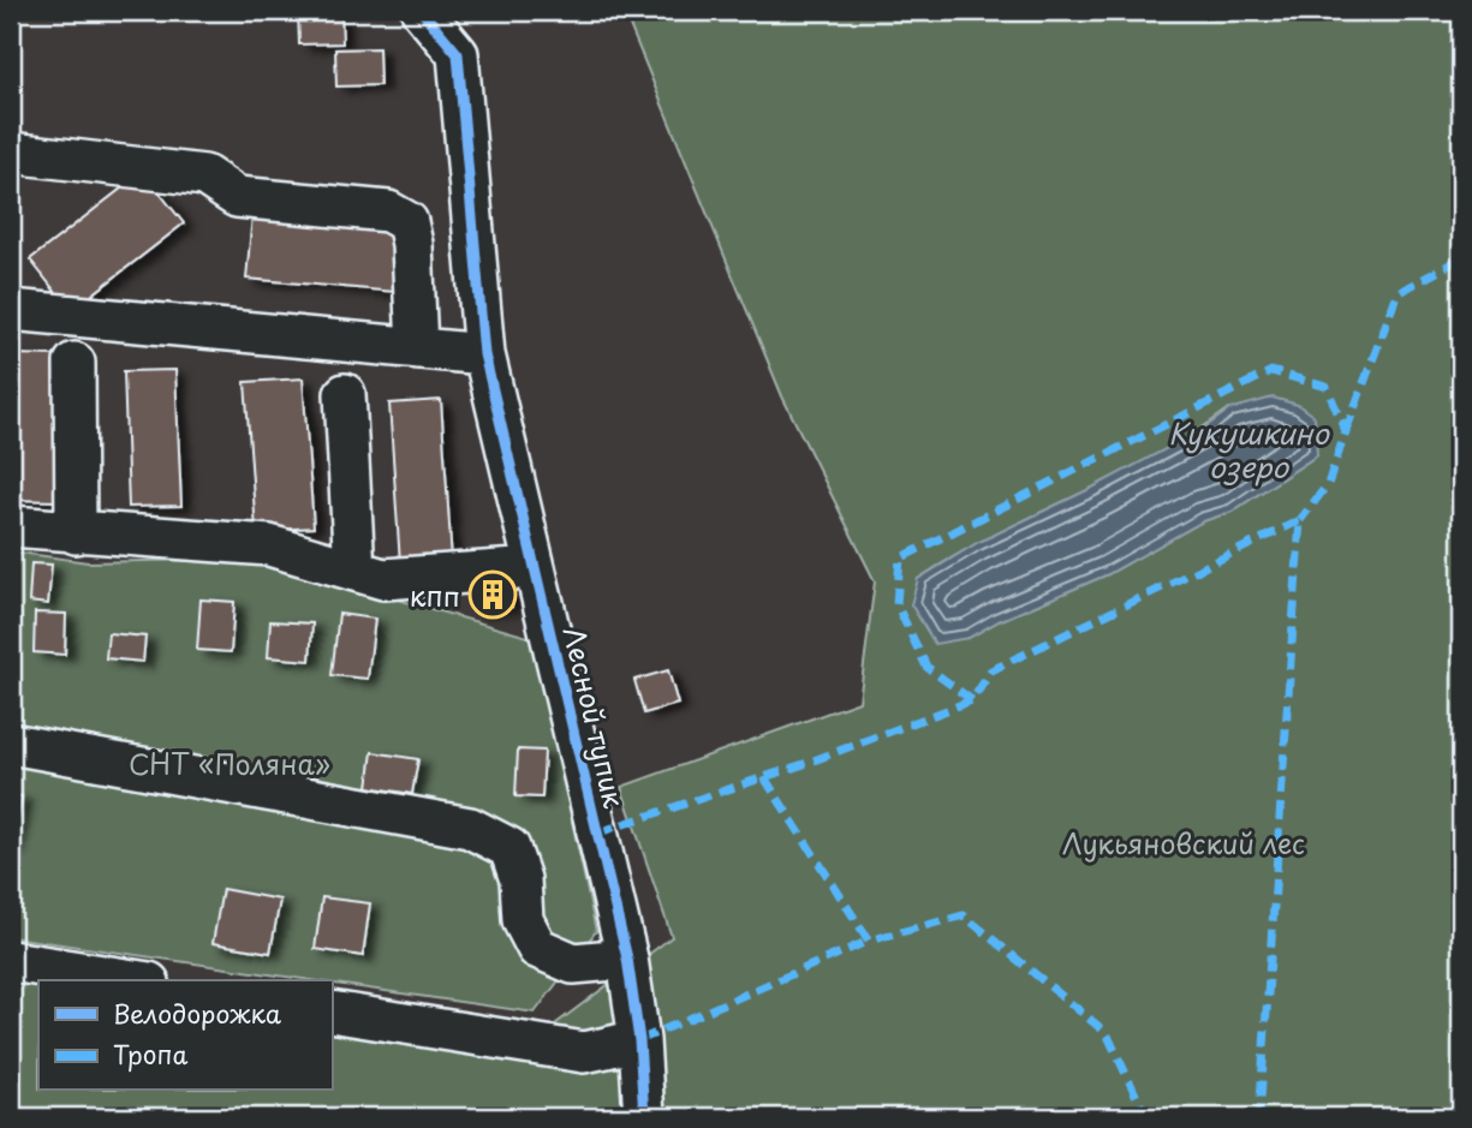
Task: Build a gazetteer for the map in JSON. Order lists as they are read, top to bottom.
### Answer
{
  "streets": {
    "street": ["Лесной тупик"]
  },
  "water": ["Кукушкино озеро"],
  "parks": ["СНТ «Поляна»", "Лукьяновский лес"],
  "places": {
    "building": ["кпп"]
  },
  "legend": ["Велодорожка", "Тропа"]
}
